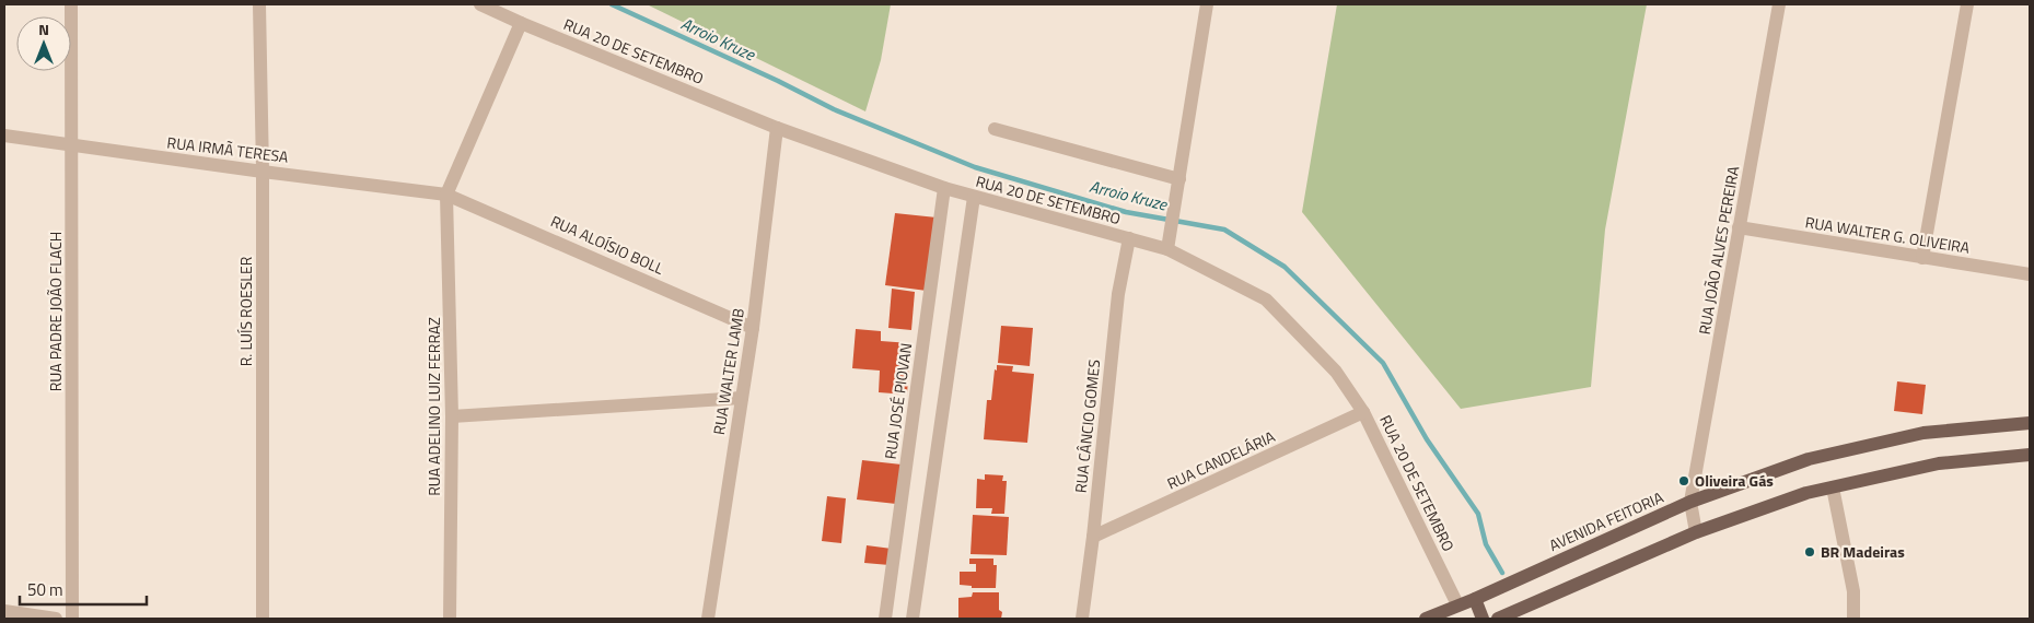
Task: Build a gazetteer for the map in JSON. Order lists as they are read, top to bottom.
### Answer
{
  "streets": {
    "main road": ["AVENIDA FEITORIA"],
    "street": [
      "RUA 20 DE SETEMBRO",
      "RUA IRMÃ TERESA",
      "RUA WALTER G. OLIVEIRA",
      "RUA ALOÍSIO BOLL",
      "RUA JOÃO ALVES PEREIRA",
      "RUA PADRE JOÃO FLACH",
      "R. LUÍS ROESLER",
      "RUA WALTER LAMB",
      "RUA JOSÉ PIOVAN",
      "RUA ADELINO LUIZ FERRAZ",
      "RUA CÂNCIO GOMES",
      "RUA CANDELÁRIA"
    ]
  },
  "crossings": [
    ["RUA 20 DE SETEMBRO", "RUA WALTER LAMB"],
    ["RUA 20 DE SETEMBRO", "RUA JOSÉ PIOVAN"],
    ["RUA 20 DE SETEMBRO", "RUA CÂNCIO GOMES"],
    ["RUA 20 DE SETEMBRO", "RUA CANDELÁRIA"],
    ["RUA 20 DE SETEMBRO", "AVENIDA FEITORIA"],
    ["RUA IRMÃ TERESA", "RUA ALOÍSIO BOLL"],
    ["RUA IRMÃ TERESA", "RUA PADRE JOÃO FLACH"],
    ["RUA IRMÃ TERESA", "R. LUÍS ROESLER"],
    ["RUA IRMÃ TERESA", "RUA ADELINO LUIZ FERRAZ"],
    ["RUA WALTER G. OLIVEIRA", "RUA JOÃO ALVES PEREIRA"],
    ["RUA ALOÍSIO BOLL", "RUA WALTER LAMB"],
    ["RUA ALOÍSIO BOLL", "RUA ADELINO LUIZ FERRAZ"],
    ["RUA JOÃO ALVES PEREIRA", "AVENIDA FEITORIA"],
    ["RUA CÂNCIO GOMES", "RUA CANDELÁRIA"]
  ],
  "water": ["Arroio Kruze"],
  "places": ["Oliveira Gás", "BR Madeiras"],
  "scale_bar": "50 m",
  "north": "top"
}
